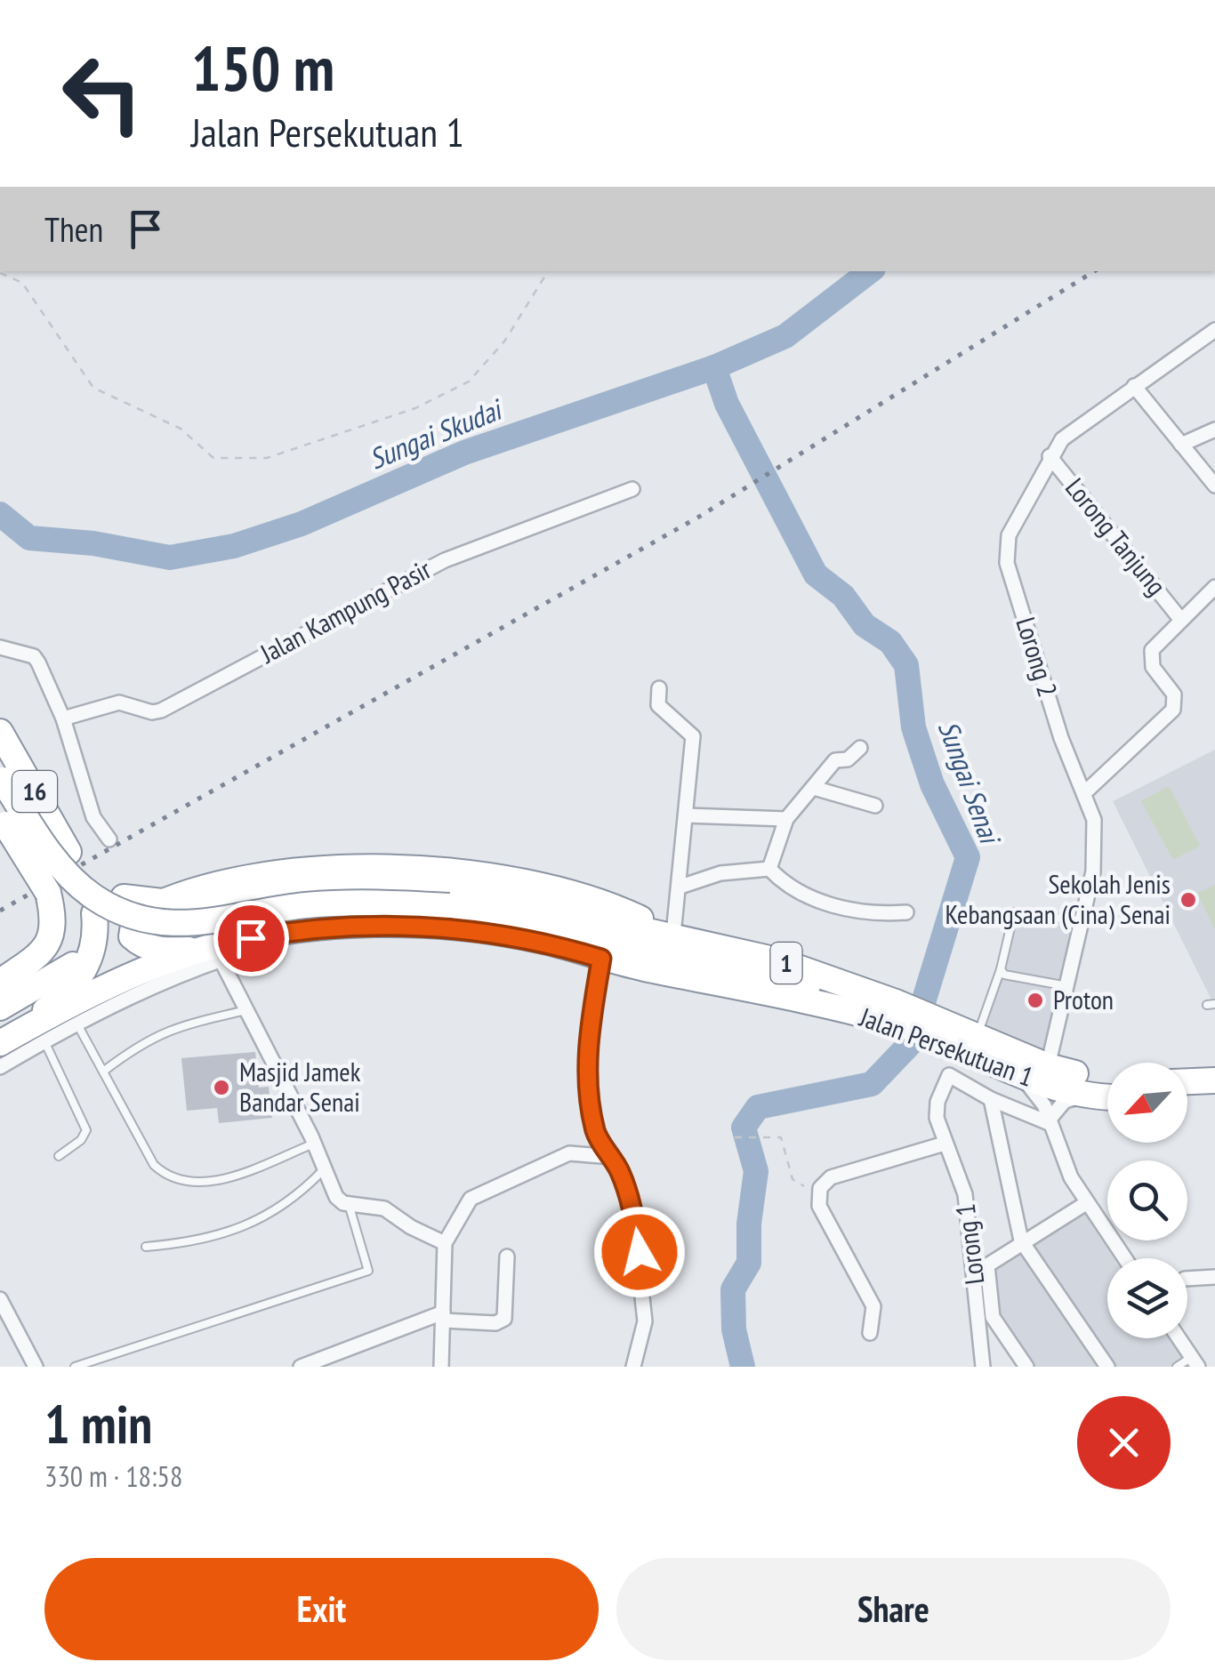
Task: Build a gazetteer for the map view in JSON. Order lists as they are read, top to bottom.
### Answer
{
  "streets": {
    "highway": ["16", "1", "Jalan Persekutuan 1"],
    "street": [
      "Lorong Tanjung",
      "Jalan Kampung Pasir",
      "Lorong 2",
      "Lorong 1"
    ]
  },
  "crossings": [
    ["Lorong Tanjung", "Lorong 2"],
    ["Lorong 2", "Jalan Persekutuan 1"]
  ],
  "water": ["Sungai Skudai", "Sungai Senai"],
  "places": ["Sekolah Jenis Kebangsaan (Cina) Senai", "Proton", "Masjid Jamek Bandar Senai"],
  "north": "bottom left",
  "page": {
    "turn": ["150 m", "Jalan Persekutuan 1"],
    "then": "Then",
    "heading": ["1 min", "330 m · 18:58"],
    "buttons": ["Exit", "Share"]
  }
}
